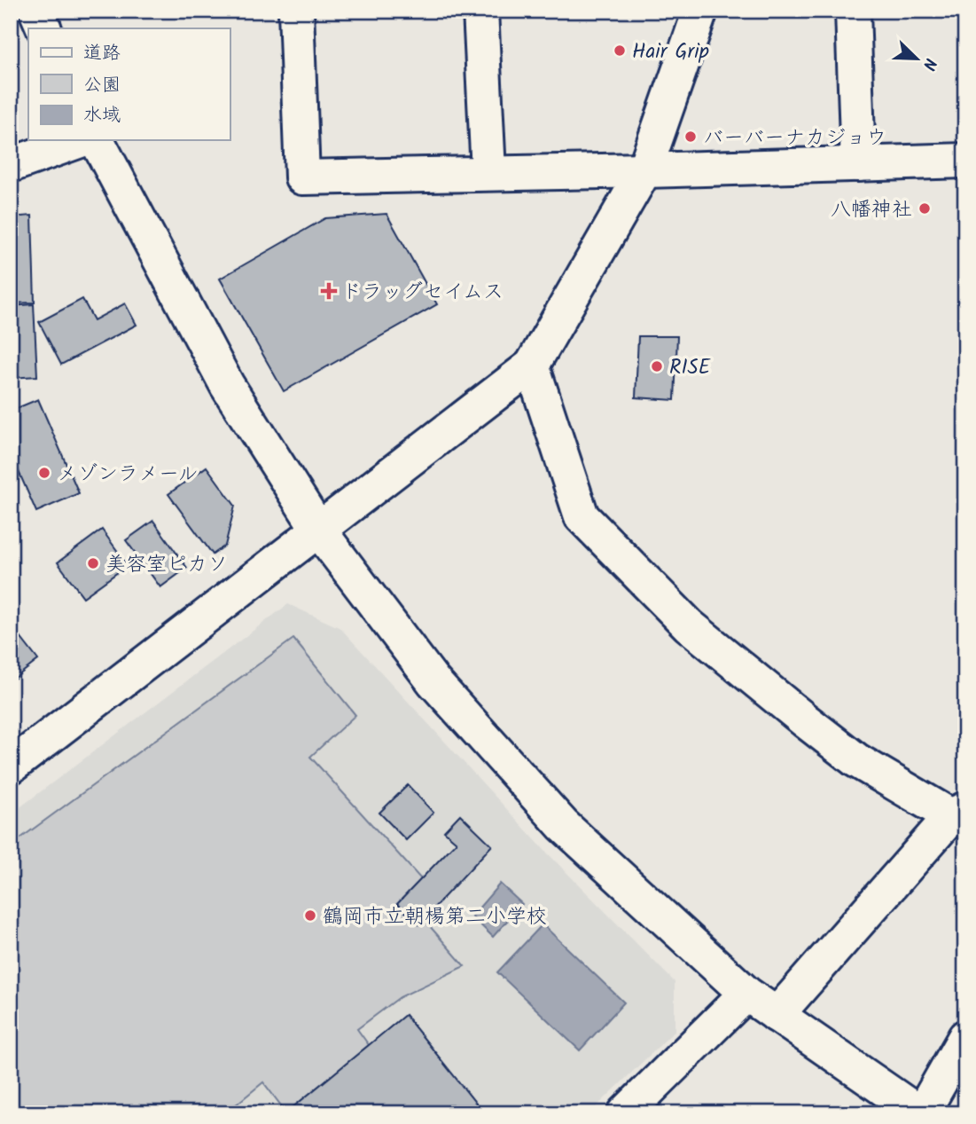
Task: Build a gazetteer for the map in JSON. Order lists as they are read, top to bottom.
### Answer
{
  "places": {
    "other": [
      "Hair Grip",
      "バーバーナカジョウ",
      "八幡神社",
      "RISE",
      "メゾンラメール",
      "美容室ピカソ",
      "鶴岡市立朝楊第二小学校"
    ],
    "health": ["ドラッグセイムス"]
  },
  "legend": ["道路", "公園", "水域"],
  "north": "bottom right"
}
